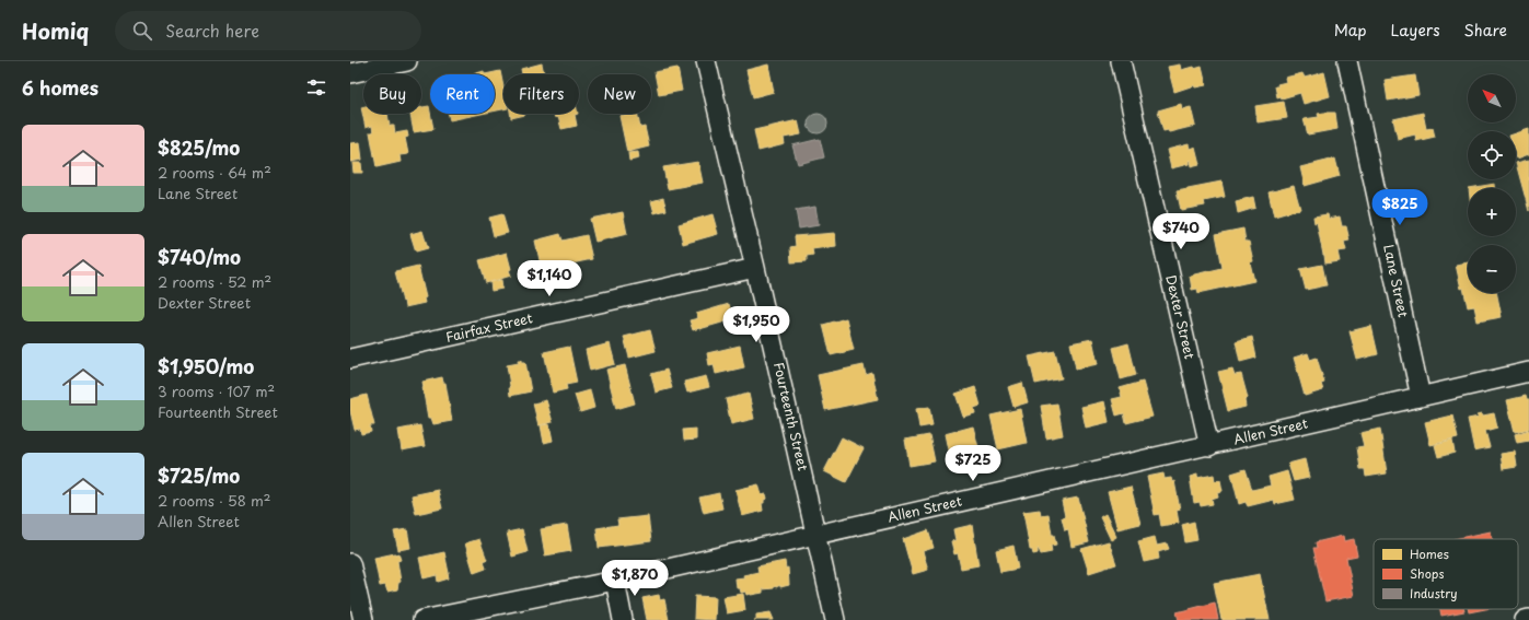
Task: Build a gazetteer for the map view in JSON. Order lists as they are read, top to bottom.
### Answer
{
  "streets": {
    "street": [
      "Lane Street",
      "Dexter Street",
      "Fairfax Street",
      "Fourteenth Street",
      "Allen Street"
    ]
  },
  "crossings": [
    ["Lane Street", "Allen Street"],
    ["Dexter Street", "Allen Street"],
    ["Fairfax Street", "Fourteenth Street"],
    ["Fourteenth Street", "Allen Street"]
  ],
  "legend": ["Homes", "Shops", "Industry"],
  "north": "top left",
  "page": {
    "header": "Homiq",
    "search": "Search here",
    "nav": ["Map", "Layers", "Share"],
    "heading": "6 homes",
    "map_buttons": ["+", "−"],
    "chip": [
      "Buy",
      "Rent",
      "Filters",
      "New"
    ],
    "list": [
      {
        "name": "$825/mo",
        "note": "2 rooms · 64 m² · Lane Street"
      },
      {
        "name": "$740/mo",
        "note": "2 rooms · 52 m² · Dexter Street"
      },
      {
        "name": "$1,950/mo",
        "note": "3 rooms · 107 m² · Fourteenth Street"
      },
      {
        "name": "$725/mo",
        "note": "2 rooms · 58 m² · Allen Street"
      }
    ],
    "price": [
      "$825",
      "$740",
      "$1,140",
      "$1,950",
      "$725",
      "$1,870"
    ]
  }
}
